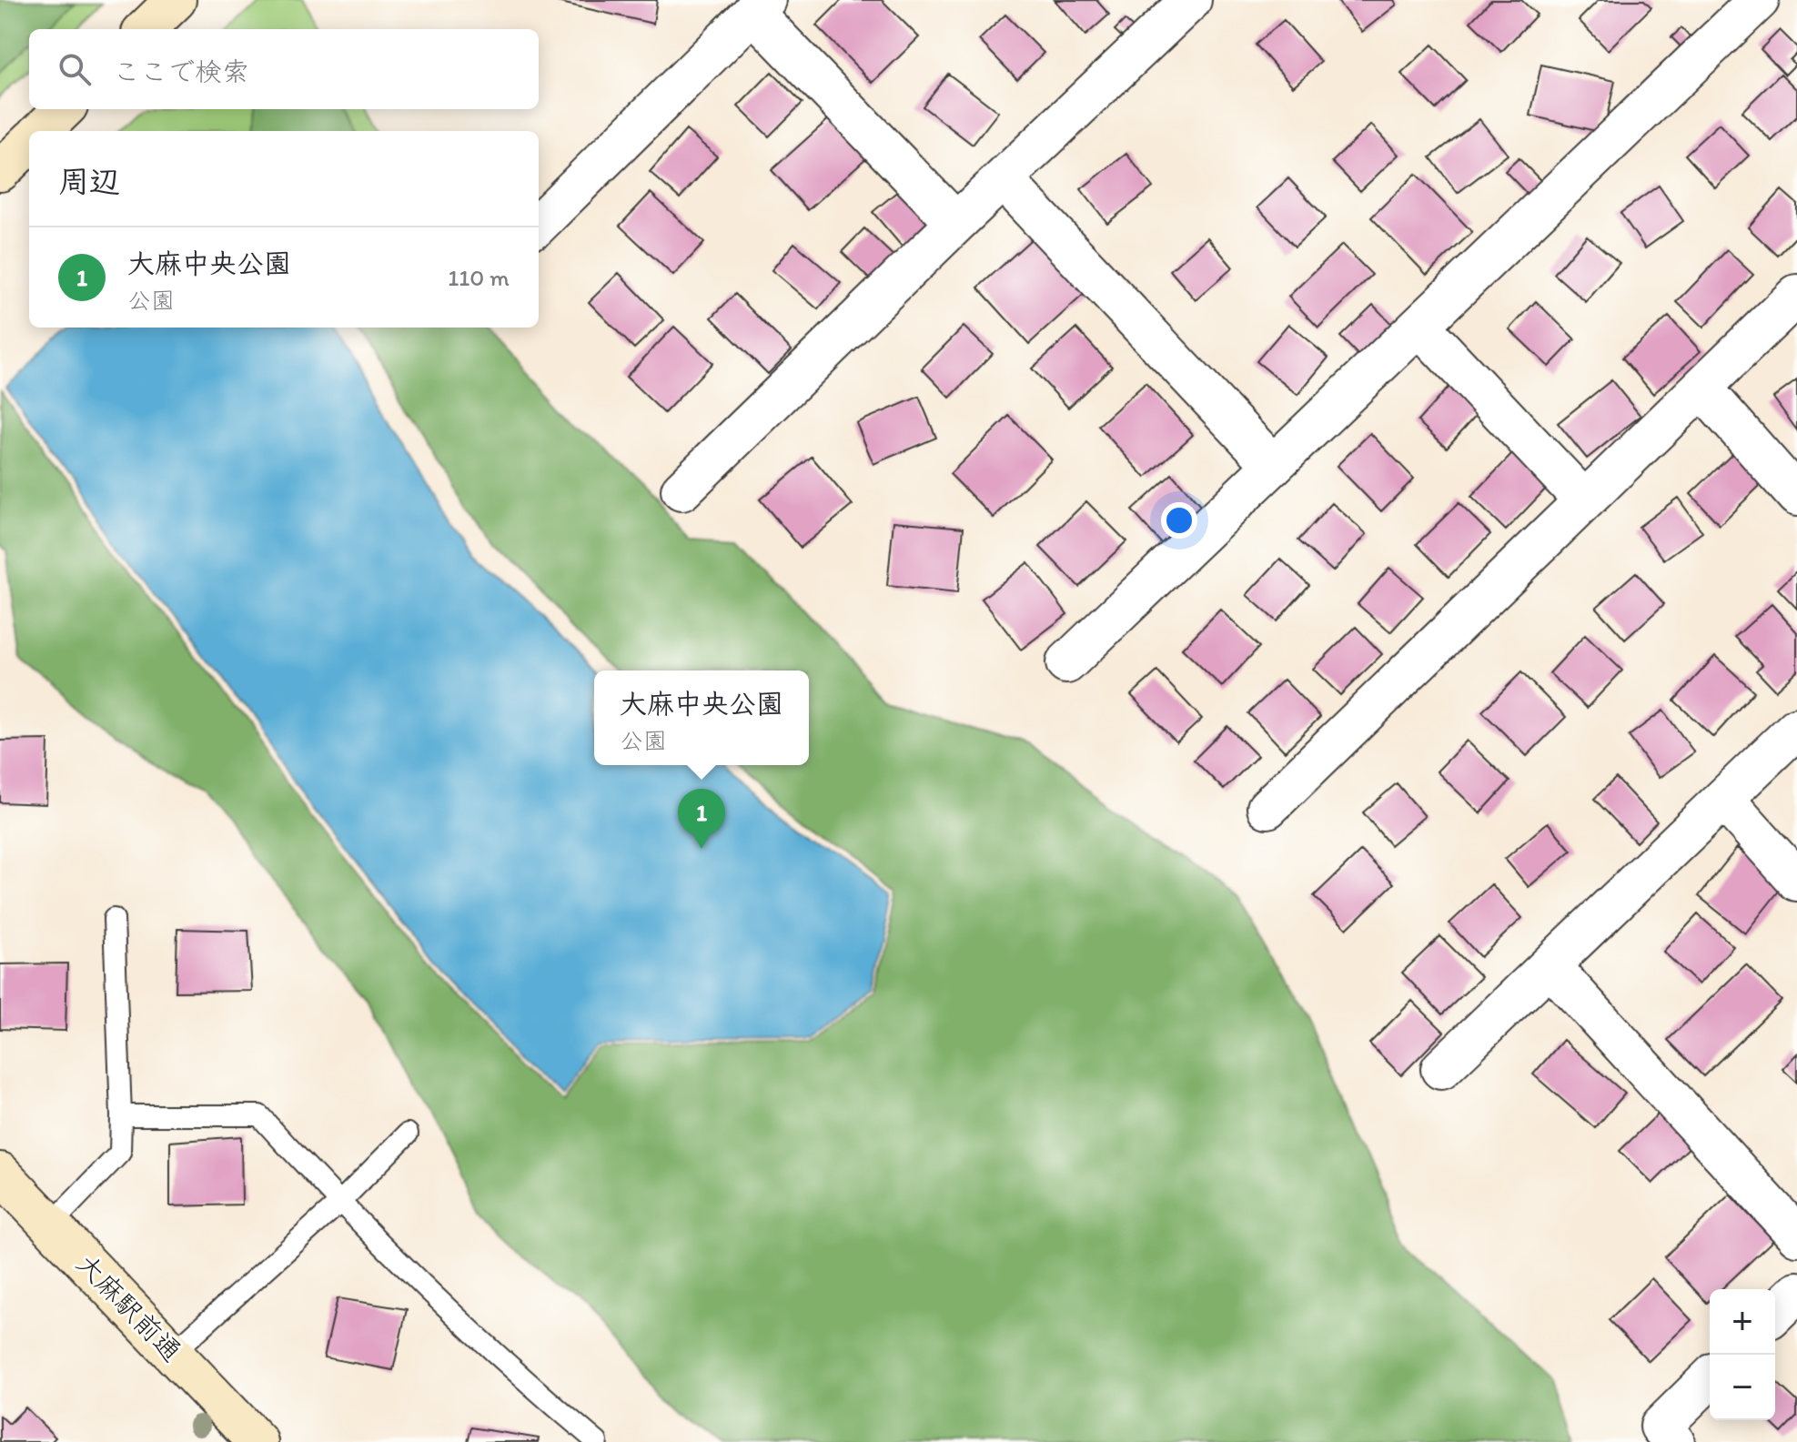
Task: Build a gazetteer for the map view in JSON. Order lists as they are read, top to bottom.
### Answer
{
  "streets": {
    "street": ["大麻駅前通"]
  },
  "page": {
    "search": "ここで検索",
    "heading": "周辺",
    "list": [
      {
        "mark": "1",
        "name": "大麻中央公園",
        "note": "公園",
        "value": "110 m"
      }
    ],
    "popup": ["大麻中央公園", "公園"],
    "pins": "1",
    "map_buttons": ["+", "−"]
  }
}
